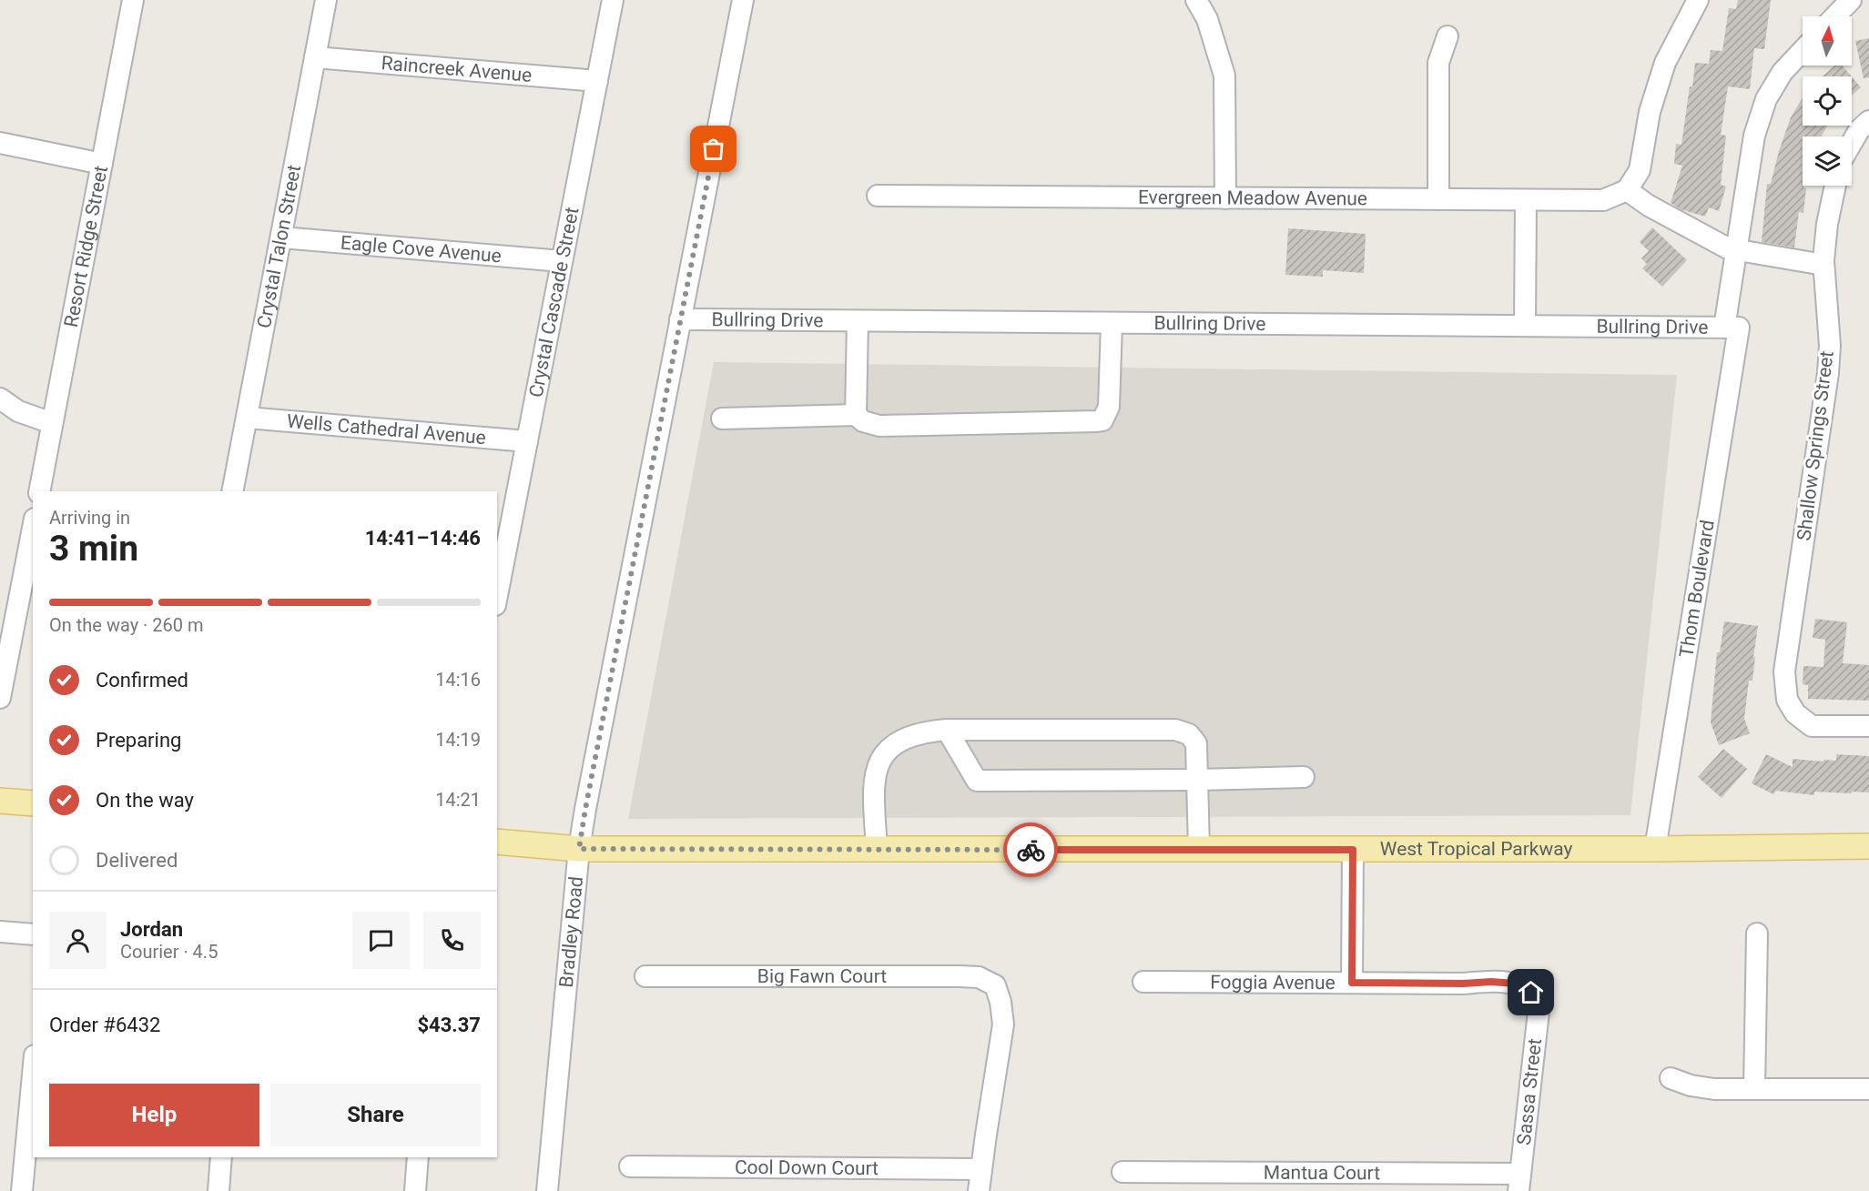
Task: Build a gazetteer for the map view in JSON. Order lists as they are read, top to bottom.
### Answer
{
  "streets": {
    "main road": ["West Tropical Parkway"],
    "street": [
      "Raincreek Avenue",
      "Evergreen Meadow Avenue",
      "Resort Ridge Street",
      "Crystal Talon Street",
      "Eagle Cove Avenue",
      "Crystal Cascade Street",
      "Bullring Drive",
      "Wells Cathedral Avenue",
      "Shallow Springs Street",
      "Thom Boulevard",
      "Bradley Road",
      "Big Fawn Court",
      "Foggia Avenue",
      "Sassa Street",
      "Cool Down Court",
      "Mantua Court"
    ]
  },
  "crossings": [
    ["Raincreek Avenue", "Crystal Talon Street"],
    ["Raincreek Avenue", "Crystal Cascade Street"],
    ["Crystal Talon Street", "Eagle Cove Avenue"],
    ["Crystal Talon Street", "Wells Cathedral Avenue"],
    ["Eagle Cove Avenue", "Crystal Cascade Street"],
    ["Crystal Cascade Street", "Wells Cathedral Avenue"],
    ["Bullring Drive", "Thom Boulevard"],
    ["Bullring Drive", "Bradley Road"],
    ["Thom Boulevard", "West Tropical Parkway"],
    ["West Tropical Parkway", "Bradley Road"],
    ["Big Fawn Court", "Cool Down Court"],
    ["Foggia Avenue", "Sassa Street"],
    ["Sassa Street", "Mantua Court"]
  ],
  "north": "top",
  "page": {
    "heading": ["3 min", "Arriving in", "14:41–14:46"],
    "panel": [
      "Jordan",
      "Courier · 4.5",
      "Order #6432",
      "$43.37"
    ],
    "bar": "On the way · 260 m",
    "list": [
      ["Confirmed", "14:16"],
      ["Preparing", "14:19"],
      ["On the way", "14:21"],
      "Delivered"
    ],
    "buttons": ["Help", "Share"]
  }
}
